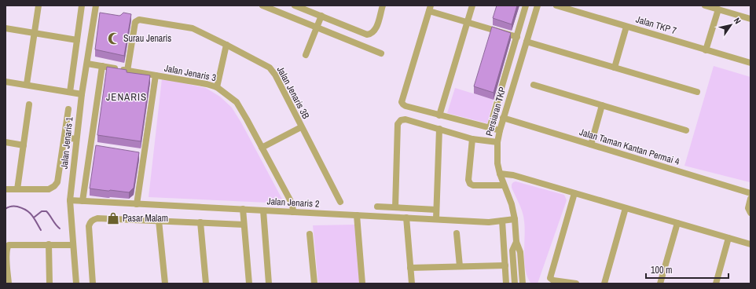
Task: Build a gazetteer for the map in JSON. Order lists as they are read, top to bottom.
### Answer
{
  "streets": {
    "street": [
      "Jalan TKP 7",
      "Jalan Jenaris 3",
      "Jalan Jenaris 3B",
      "Persiaran TKP",
      "Jalan Jenaris 1",
      "Jalan Taman Kantan Permai 4",
      "Jalan Jenaris 2"
    ]
  },
  "crossings": [
    ["Jalan Jenaris 3", "Jalan Jenaris 3B"],
    ["Jalan Jenaris 3", "Jalan Jenaris 1"],
    ["Jalan Jenaris 3", "Jalan Jenaris 2"],
    ["Persiaran TKP", "Jalan Taman Kantan Permai 4"],
    ["Persiaran TKP", "Jalan Jenaris 2"],
    ["Jalan Jenaris 1", "Jalan Jenaris 2"]
  ],
  "districts": ["JENARIS"],
  "places": {
    "mosque": ["Surau Jenaris"],
    "shop": ["Pasar Malam"]
  },
  "scale_bar": "100 m",
  "north": "top right"
}
